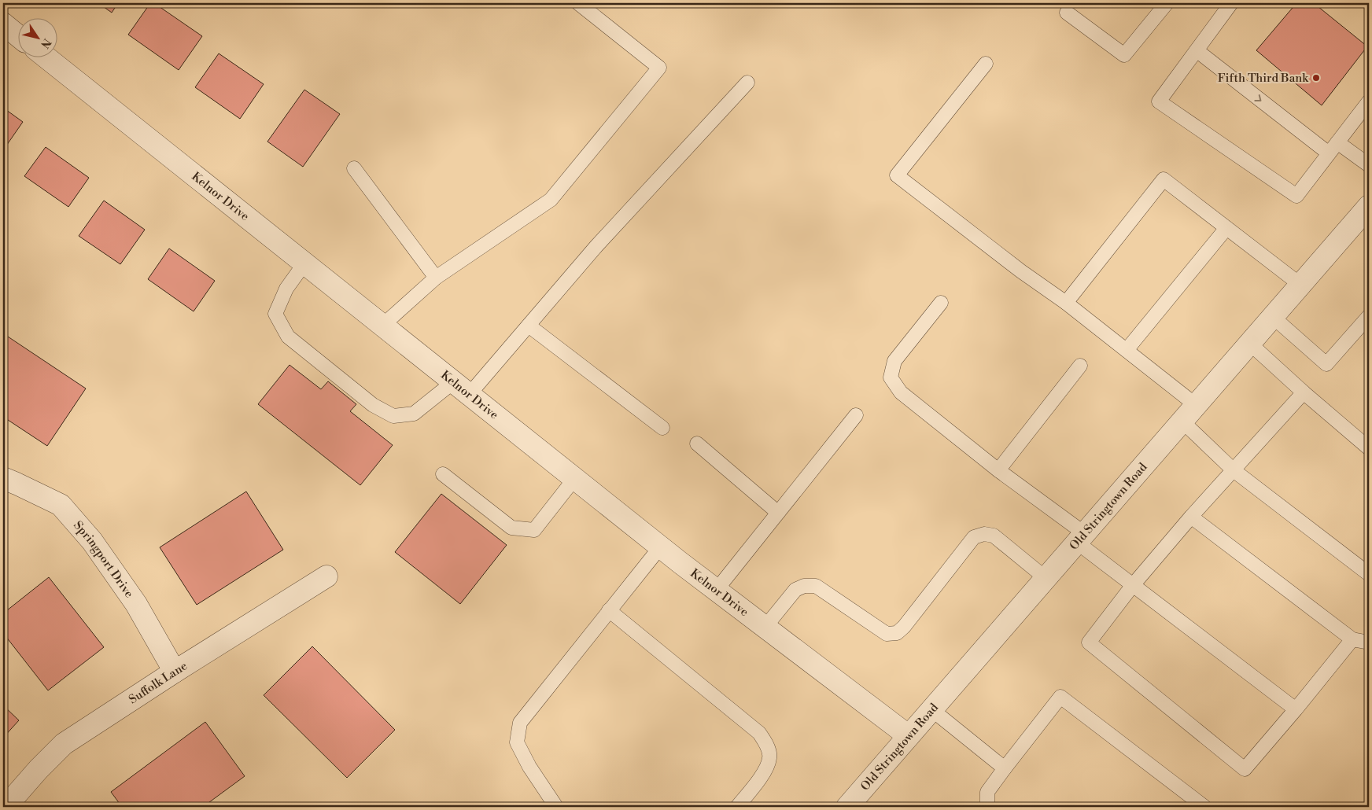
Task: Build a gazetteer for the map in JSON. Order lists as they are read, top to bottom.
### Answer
{
  "streets": {
    "street": [
      "Kelnor Drive",
      "Old Stringtown Road",
      "Springport Drive",
      "Suffolk Lane"
    ]
  },
  "crossings": [
    ["Kelnor Drive", "Old Stringtown Road"],
    ["Springport Drive", "Suffolk Lane"]
  ],
  "places": ["Fifth Third Bank"],
  "north": "bottom right"
}
